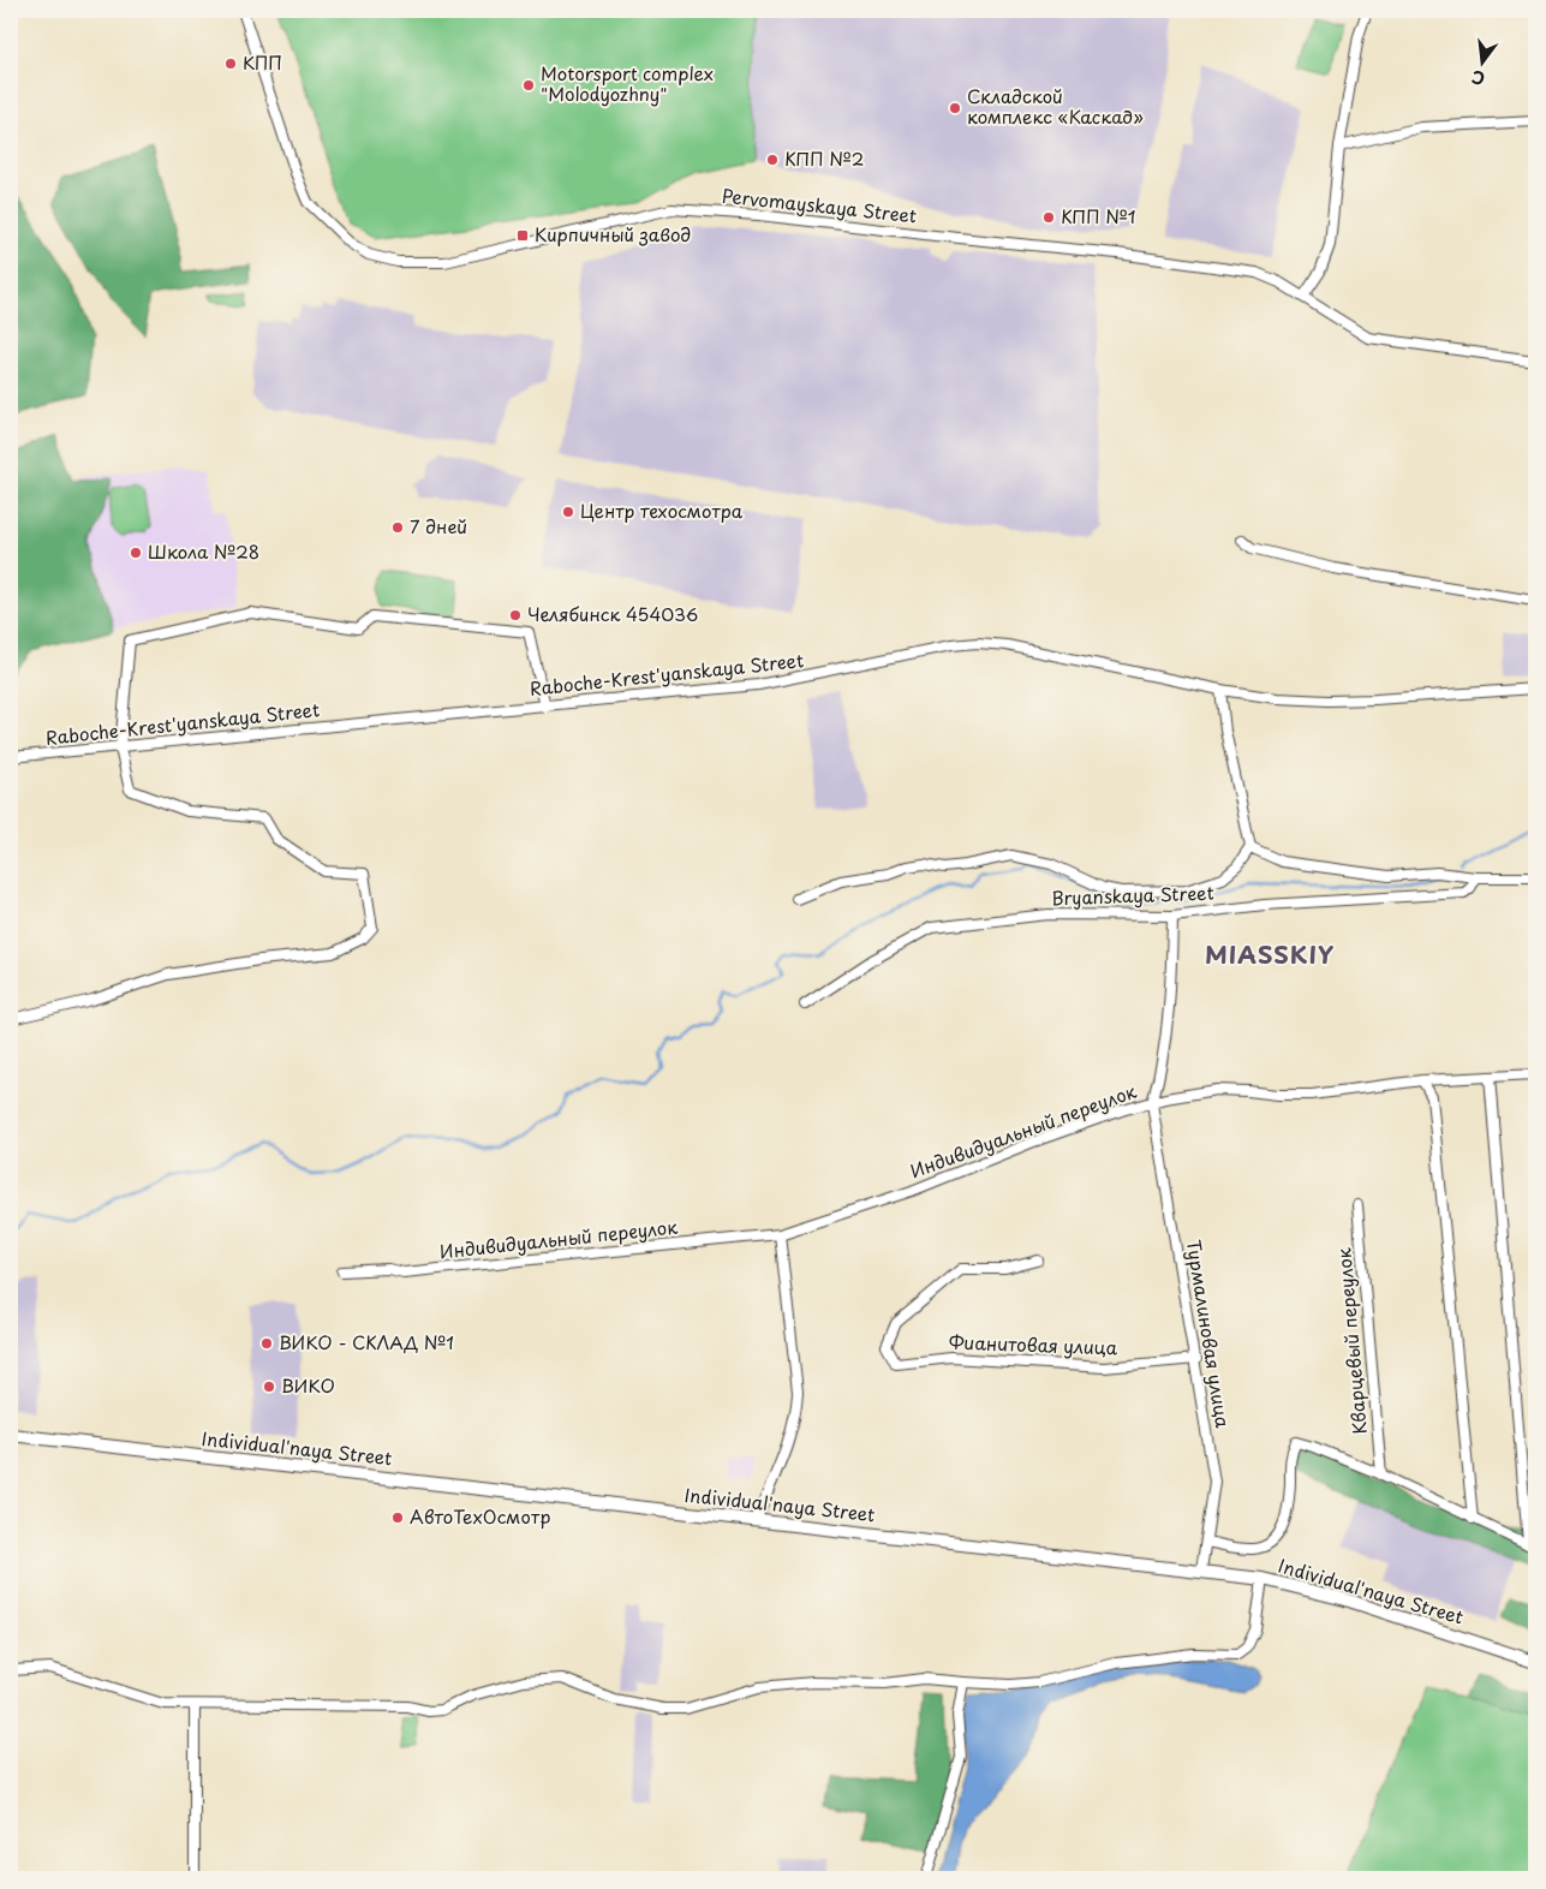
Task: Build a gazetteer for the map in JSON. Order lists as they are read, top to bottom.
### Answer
{
  "streets": {
    "main road": ["Individual'naya Street"],
    "street": [
      "Pervomayskaya Street",
      "Raboche-Krest'yanskaya Street",
      "Bryanskaya Street",
      "Индивидуальный переулок",
      "Турмалиновая улица",
      "Кварцевый переулок",
      "Фианитовая улица"
    ]
  },
  "crossings": [
    ["Индивидуальный переулок", "Турмалиновая улица"],
    ["Турмалиновая улица", "Кварцевый переулок"],
    ["Турмалиновая улица", "Фианитовая улица"],
    ["Турмалиновая улица", "Individual'naya Street"]
  ],
  "districts": ["MIASSKIY"],
  "places": {
    "other": [
      "КПП",
      "Motorsport complex \"Molodyozhny\"",
      "Складской комплекс «Каскад»",
      "КПП №2",
      "КПП №1",
      "Центр техосмотра",
      "7 дней",
      "Школа №28",
      "Челябинск 454036",
      "ВИКО - СКЛАД №1",
      "ВИКО",
      "АвтоТехОсмотр"
    ],
    "transit": ["Кирпичный завод"]
  },
  "north": "bottom"
}
